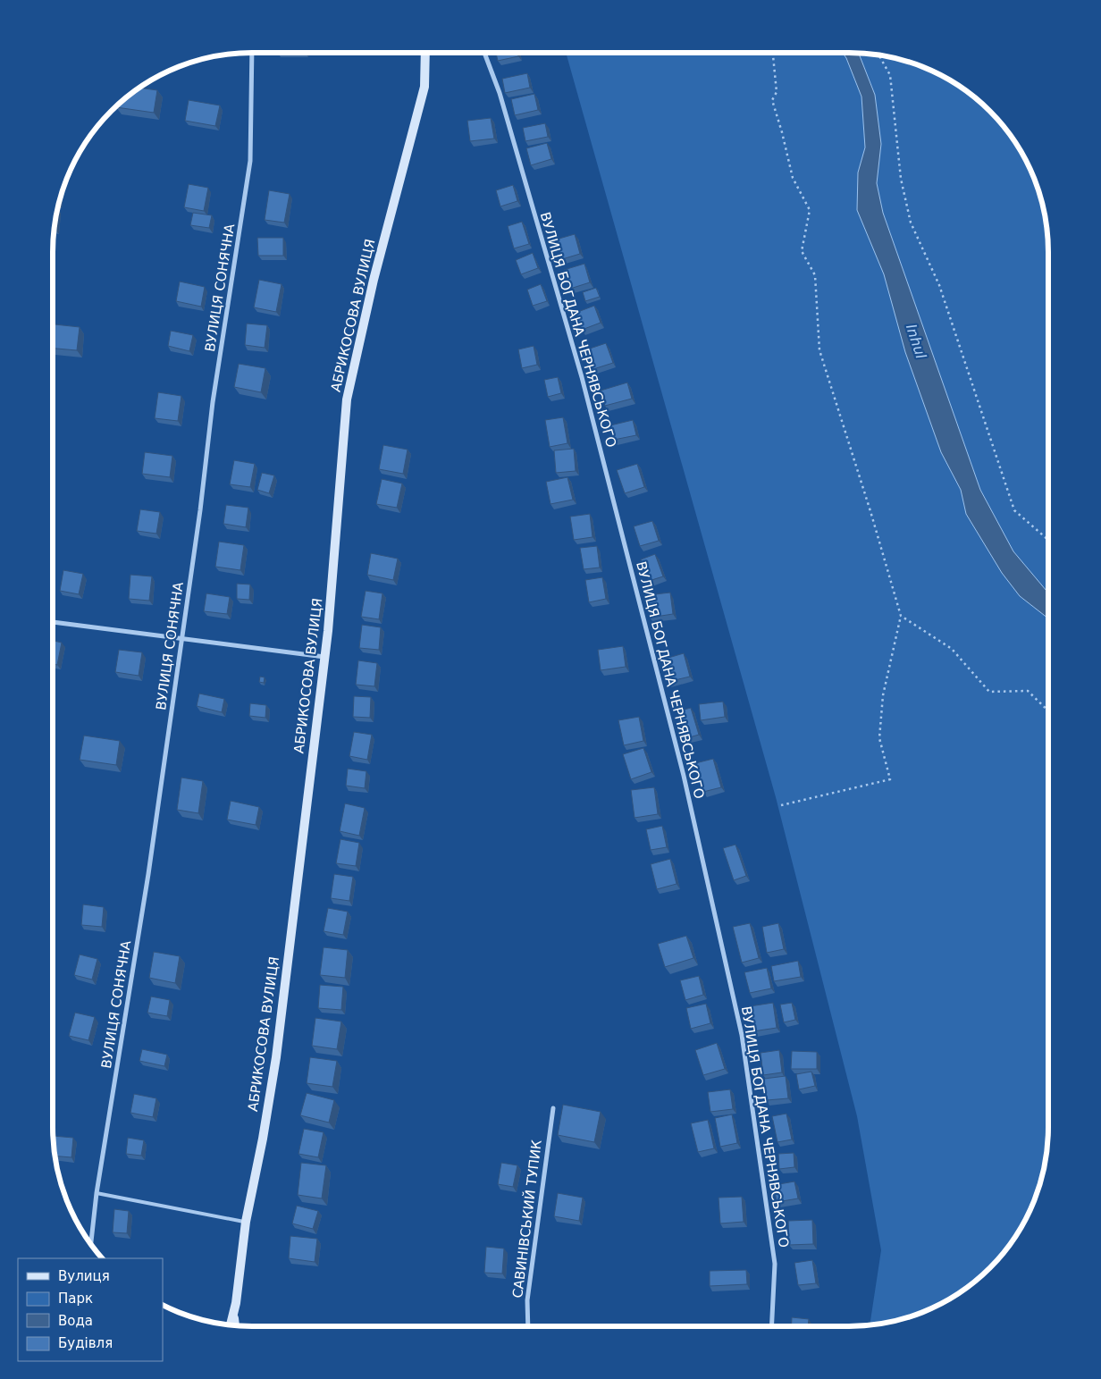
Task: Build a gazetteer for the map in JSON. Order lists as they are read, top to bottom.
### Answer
{
  "streets": {
    "street": [
      "ВУЛИЦЯ СОНЯЧНА",
      "АБРИКОСОВА ВУЛИЦЯ",
      "ВУЛИЦЯ БОГДАНА ЧЕРНЯВСЬКОГО",
      "САВИНІВСЬКИЙ ТУПИК"
    ]
  },
  "water": ["Inhul"],
  "legend": [
    "Вулиця",
    "Парк",
    "Вода",
    "Будівля"
  ]
}
